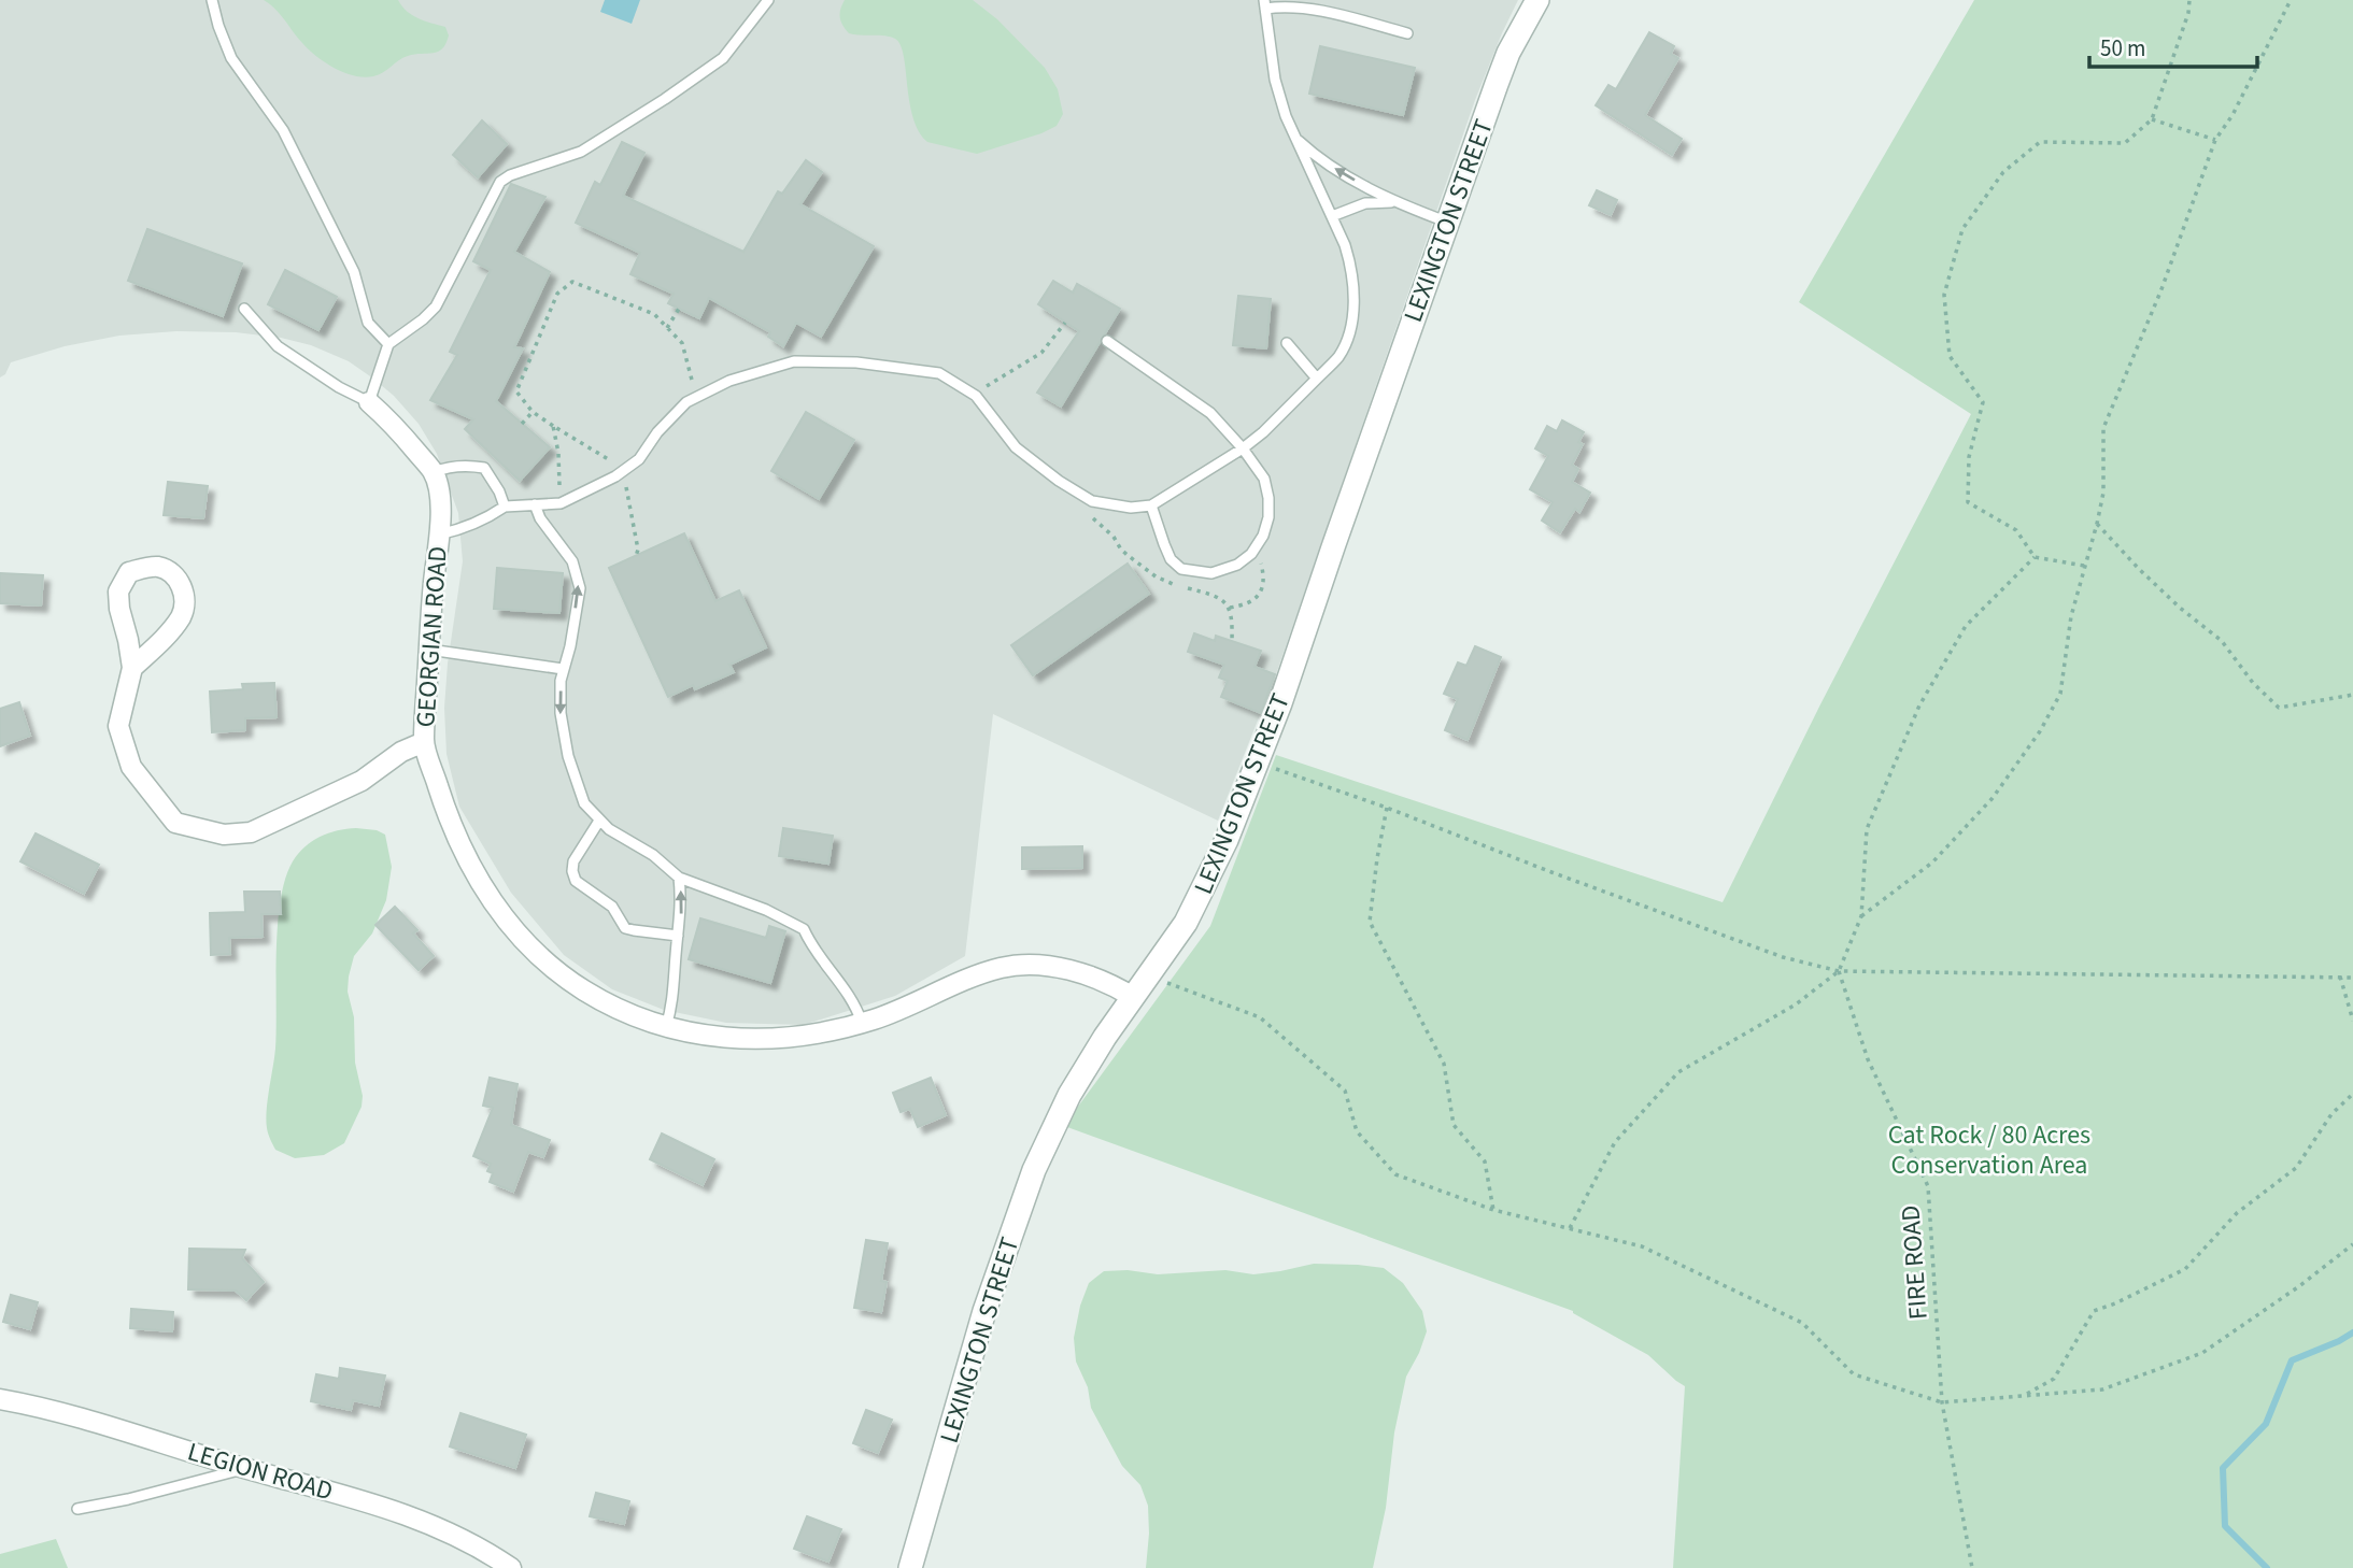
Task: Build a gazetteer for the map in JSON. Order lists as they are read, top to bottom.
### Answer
{
  "streets": {
    "street": ["LEXINGTON STREET", "GEORGIAN ROAD", "LEGION ROAD"],
    "path": ["FIRE ROAD"]
  },
  "crossings": [
    ["LEXINGTON STREET", "GEORGIAN ROAD"]
  ],
  "parks": ["Cat Rock / 80 Acres Conservation Area"],
  "scale_bar": "50 m"
}
